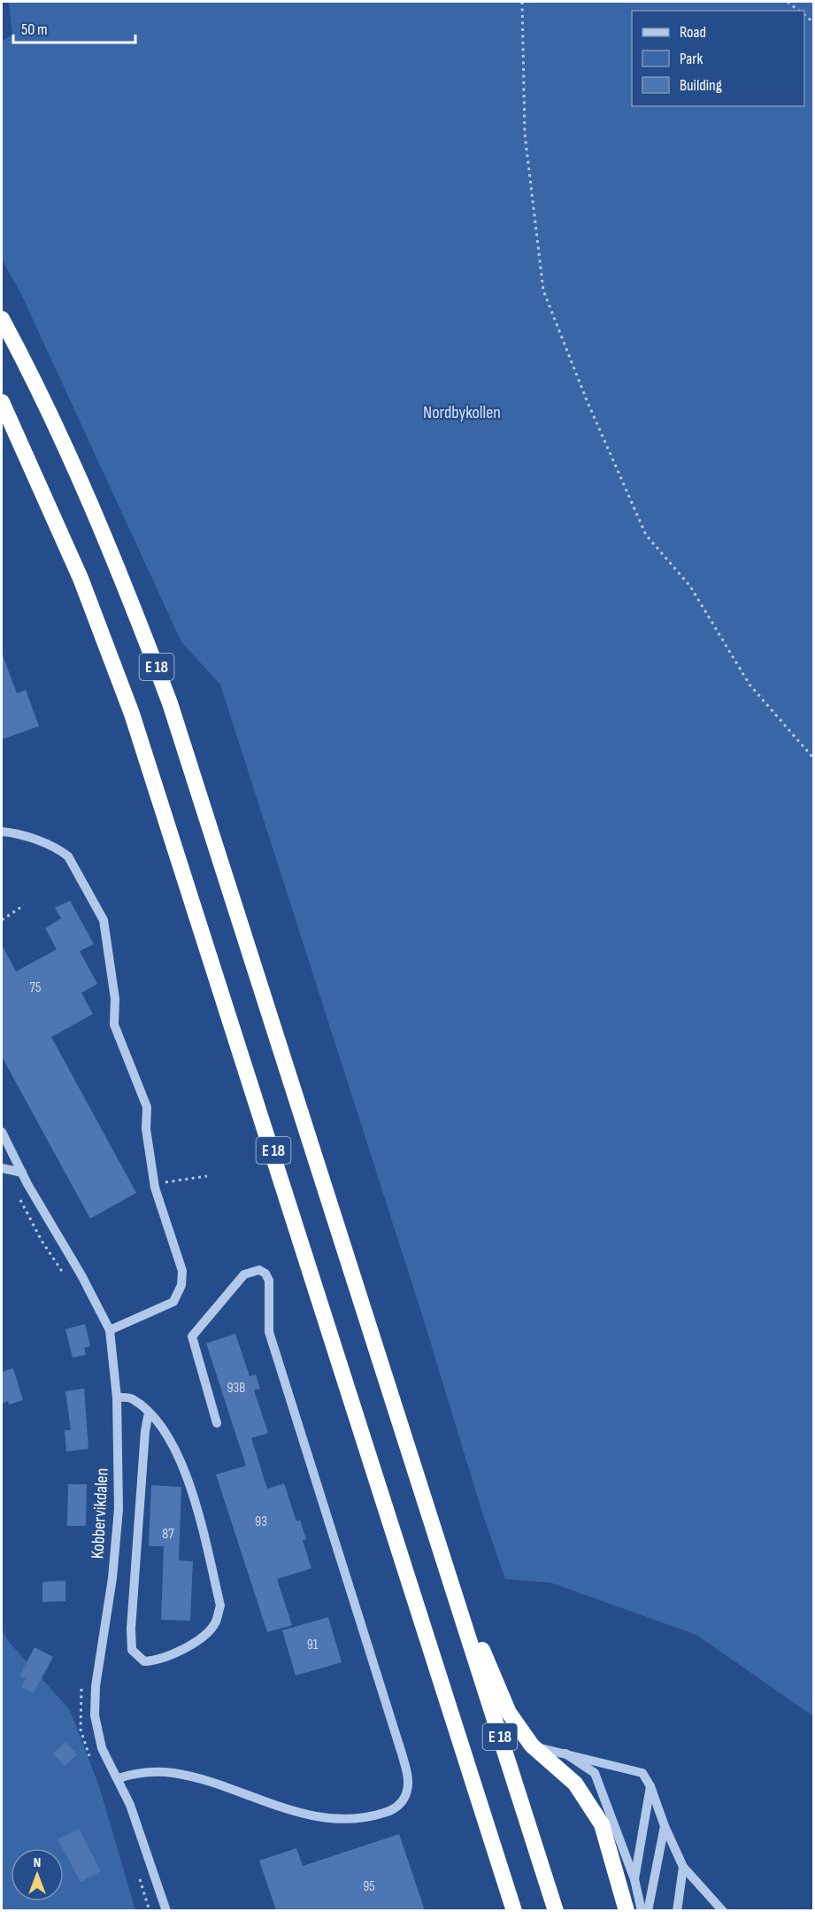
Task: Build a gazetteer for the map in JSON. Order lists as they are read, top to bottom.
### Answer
{
  "streets": {
    "highway": ["E 18"],
    "street": ["Kobbervikdalen"]
  },
  "parks": ["Nordbykollen"],
  "house_numbers": [
    "75",
    "93B",
    "93",
    "87",
    "91",
    "95"
  ],
  "legend": ["Road", "Park", "Building"],
  "scale_bar": "50 m",
  "north": "top"
}
